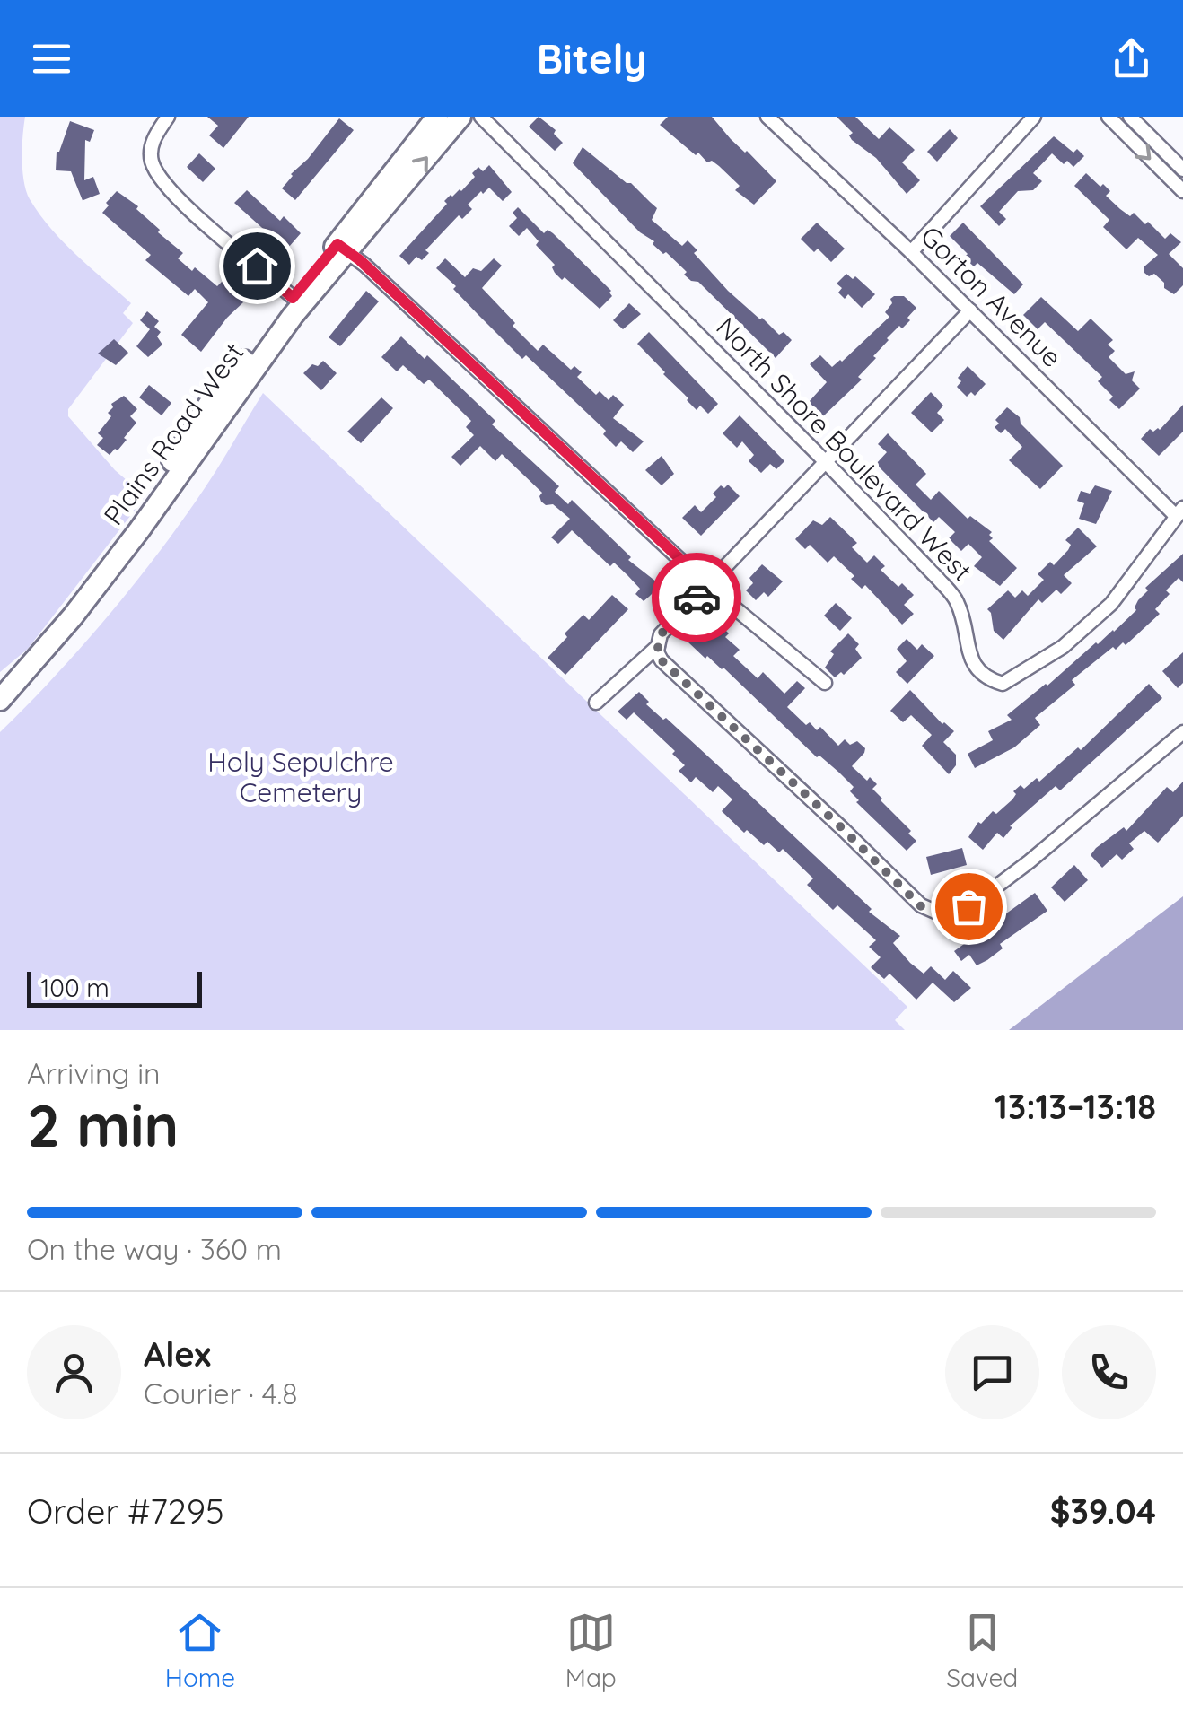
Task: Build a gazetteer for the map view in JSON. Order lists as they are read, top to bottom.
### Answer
{
  "streets": {
    "main road": ["Plains Road West"],
    "street": ["Gorton Avenue", "North Shore Boulevard West"]
  },
  "crossings": [
    ["Gorton Avenue", "North Shore Boulevard West"]
  ],
  "parks": ["Holy Sepulchre Cemetery"],
  "scale_bar": "100 m",
  "page": {
    "header": "Bitely",
    "scale": "100 m",
    "heading": ["2 min", "Arriving in", "13:13–13:18"],
    "panel": [
      "Alex",
      "Courier · 4.8",
      "Order #7295",
      "$39.04"
    ],
    "bar": "On the way · 360 m",
    "tabs": ["Home", "Map", "Saved"]
  }
}
